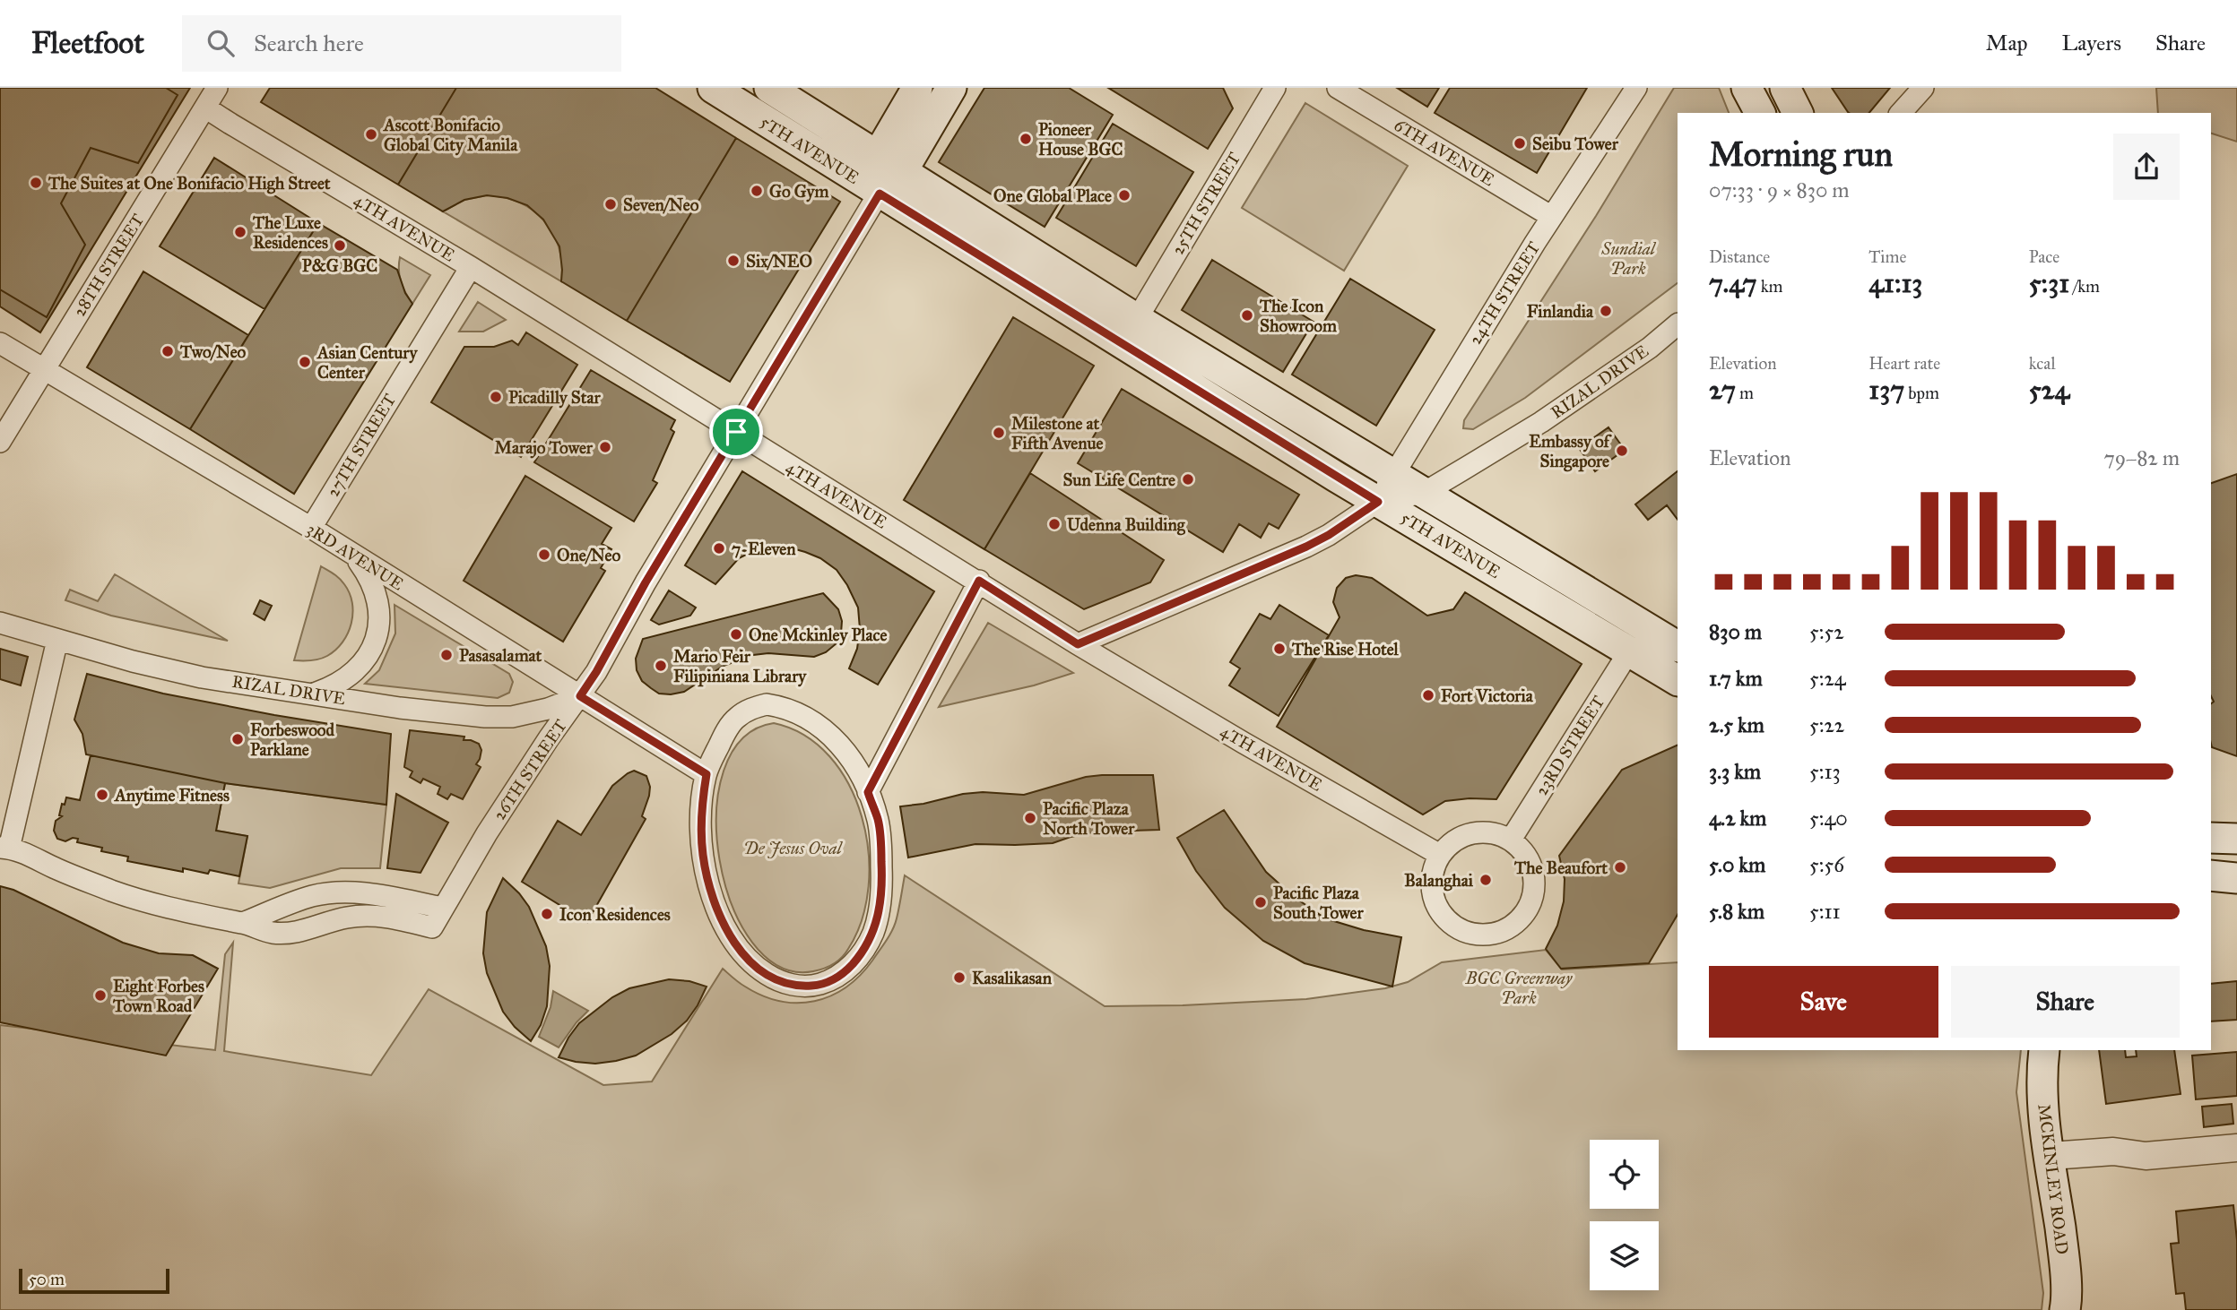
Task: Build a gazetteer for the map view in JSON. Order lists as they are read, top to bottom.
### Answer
{
  "streets": {
    "main road": ["5TH AVENUE", "26TH STREET", "MCKINLEY ROAD"],
    "street": [
      "6TH AVENUE",
      "25TH STREET",
      "4TH AVENUE",
      "28TH STREET",
      "24TH STREET",
      "RIZAL DRIVE",
      "27TH STREET",
      "3RD AVENUE",
      "23RD STREET"
    ]
  },
  "crossings": [
    ["5TH AVENUE", "25TH STREET"],
    ["5TH AVENUE", "24TH STREET"],
    ["5TH AVENUE", "RIZAL DRIVE"],
    ["5TH AVENUE", "23RD STREET"],
    ["5TH AVENUE", "26TH STREET"],
    ["6TH AVENUE", "24TH STREET"],
    ["4TH AVENUE", "28TH STREET"],
    ["4TH AVENUE", "RIZAL DRIVE"],
    ["4TH AVENUE", "27TH STREET"],
    ["4TH AVENUE", "23RD STREET"],
    ["4TH AVENUE", "26TH STREET"],
    ["28TH STREET", "3RD AVENUE"],
    ["24TH STREET", "RIZAL DRIVE"],
    ["RIZAL DRIVE", "3RD AVENUE"],
    ["RIZAL DRIVE", "26TH STREET"],
    ["27TH STREET", "3RD AVENUE"],
    ["3RD AVENUE", "26TH STREET"]
  ],
  "parks": ["Sundial Park", "De Jesus Oval", "BGC Greenway Park"],
  "places": [
    "Ascott Bonifacio Global City Manila",
    "Pioneer House BGC",
    "Seibu Tower",
    "The Suites at One Bonifacio High Street",
    "Go Gym",
    "One Global Place",
    "Seven/Neo",
    "The Luxe Residences",
    "P&G BGC",
    "Six/NEO",
    "Finlandia",
    "The Icon Showroom",
    "Two/Neo",
    "Asian Century Center",
    "Picadilly Star",
    "Milestone at Fifth Avenue",
    "Marajo Tower",
    "Embassy of Singapore",
    "Sun Life Centre",
    "Udenna Building",
    "7-Eleven",
    "One/Neo",
    "One Mckinley Place",
    "The Rise Hotel",
    "Pasasalamat",
    "Mario Feir Filipiniana Library",
    "Fort Victoria",
    "Forbeswood Parklane",
    "Anytime Fitness",
    "Pacific Plaza North Tower",
    "The Beaufort",
    "Balanghai",
    "Pacific Plaza South Tower",
    "Icon Residences",
    "Kasalikasan",
    "Eight Forbes Town Road"
  ],
  "scale_bar": "50 m",
  "page": {
    "header": "Fleetfoot",
    "search": "Search here",
    "nav": ["Map", "Layers", "Share"],
    "heading": ["Morning run", "07:33 · 9 × 830 m"],
    "stats": [
      ["Distance", "7.47 km"],
      ["Time", "41:13"],
      ["Pace", "5:31 /km"],
      ["Elevation", "27 m"],
      ["Heart rate", "137 bpm"],
      ["kcal", "524"]
    ],
    "chart": ["Elevation", "79–82 m"],
    "list": [
      {
        "name": "830 m",
        "note": "5:52"
      },
      {
        "name": "1.7 km",
        "note": "5:24"
      },
      {
        "name": "2.5 km",
        "note": "5:22"
      },
      {
        "name": "3.3 km",
        "note": "5:13"
      },
      {
        "name": "4.2 km",
        "note": "5:40"
      },
      {
        "name": "5.0 km",
        "note": "5:56"
      },
      {
        "name": "5.8 km",
        "note": "5:11"
      }
    ],
    "buttons": ["Save", "Share"],
    "scale": "50 m"
  }
}
